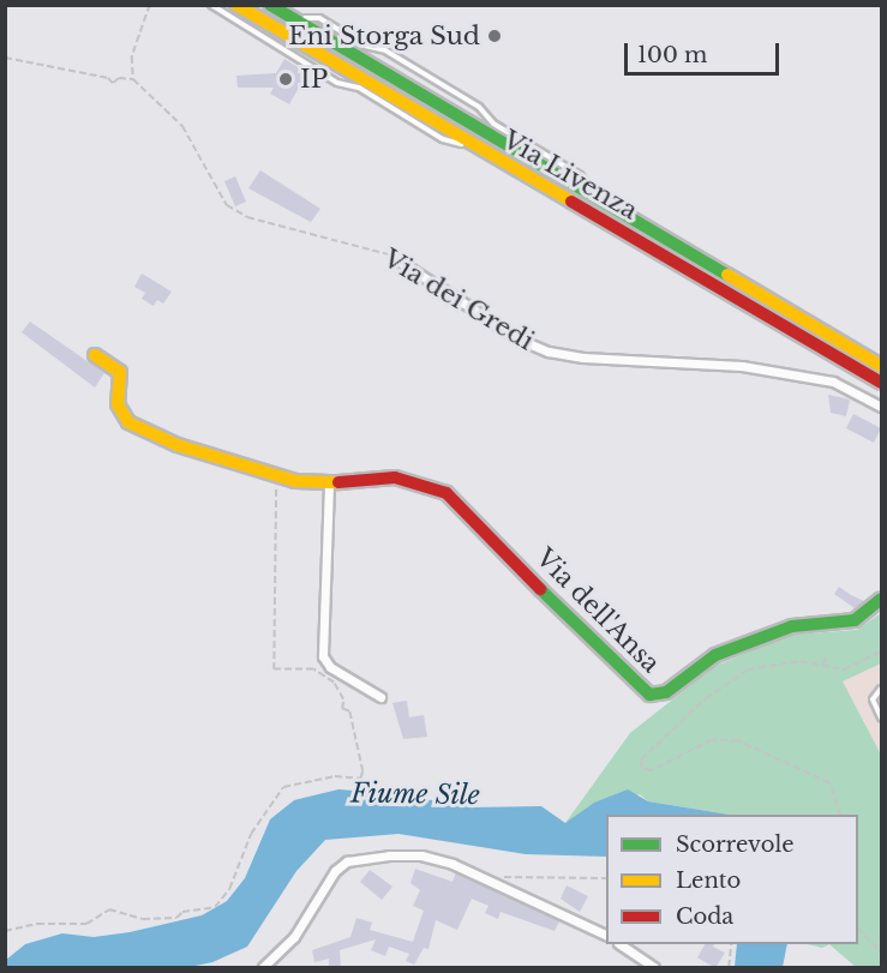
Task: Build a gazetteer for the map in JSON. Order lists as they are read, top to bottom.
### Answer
{
  "streets": {
    "main road": ["Via Livenza", "Via dell'Ansa"],
    "street": ["Via dei Gredi"]
  },
  "water": ["Fiume Sile"],
  "places": ["Eni Storga Sud", "IP"],
  "legend": ["Scorrevole", "Lento", "Coda"],
  "scale_bar": "100 m"
}
